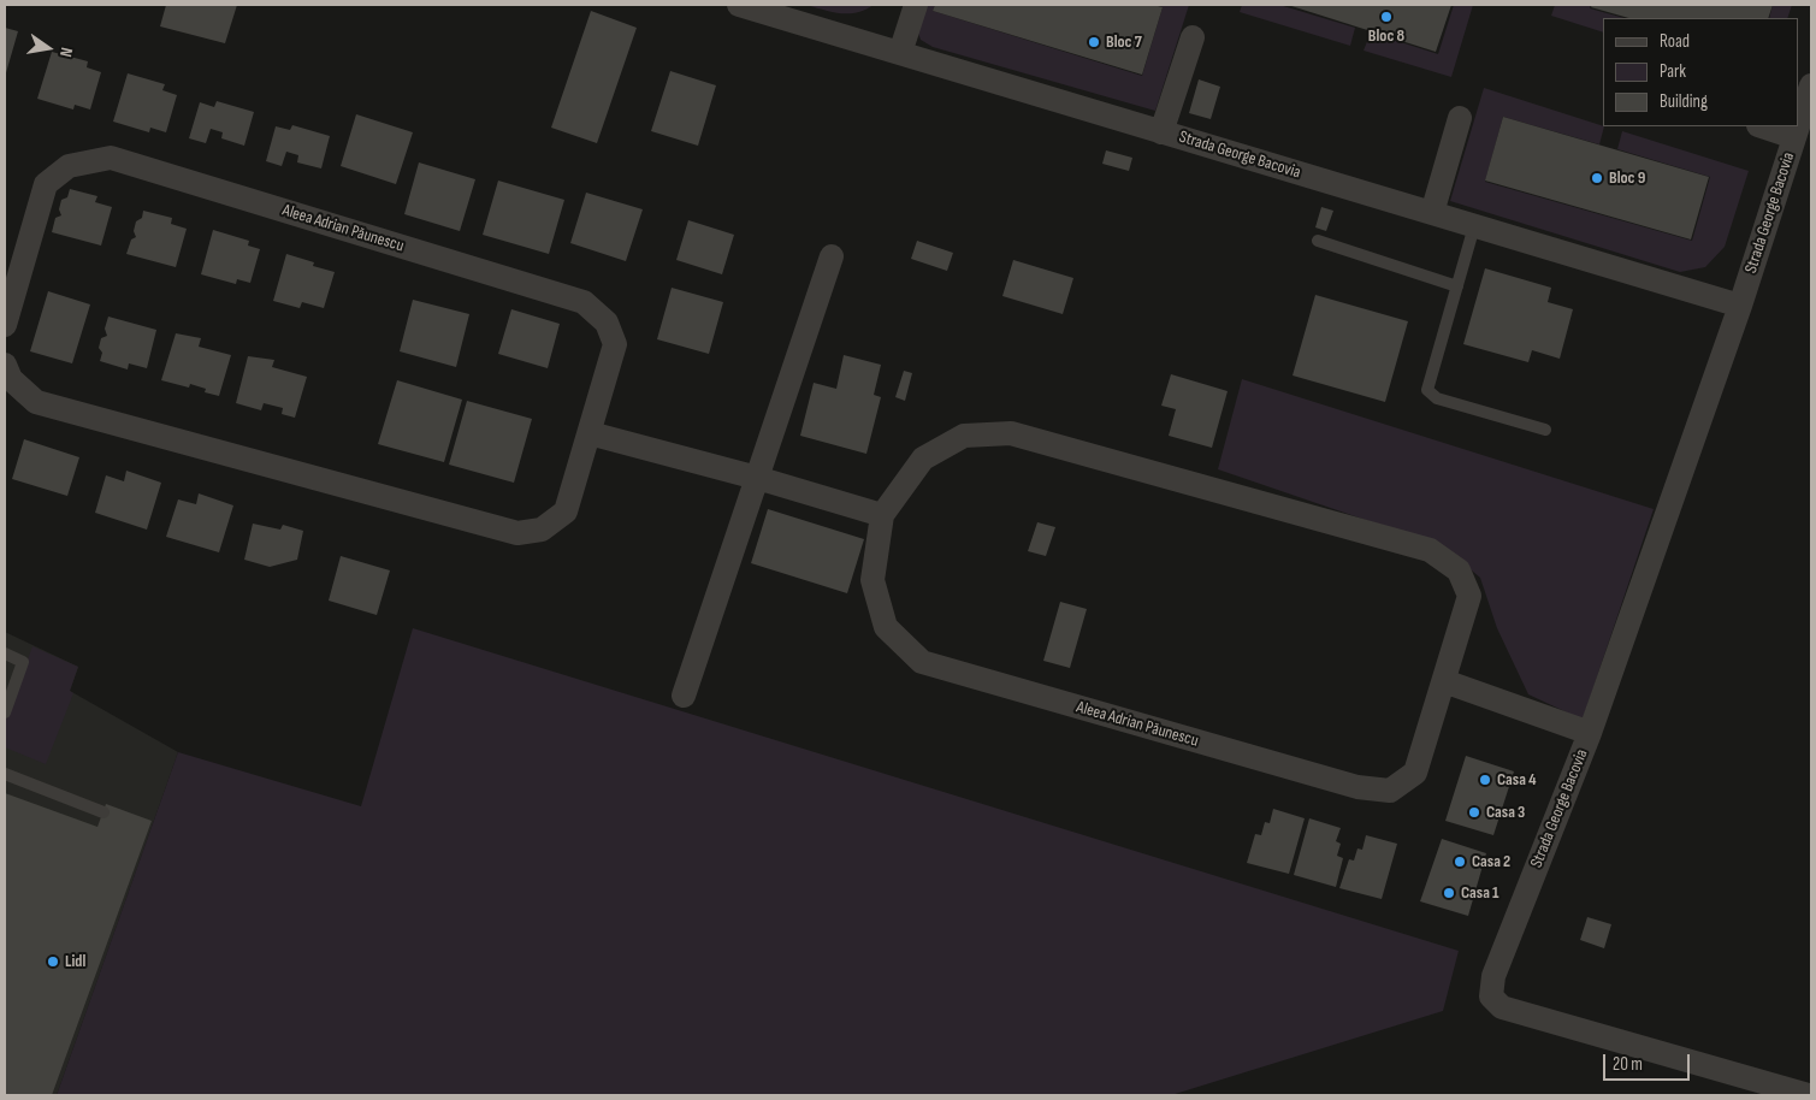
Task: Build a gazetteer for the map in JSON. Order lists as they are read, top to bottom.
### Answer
{
  "streets": {
    "street": ["Strada George Bacovia", "Aleea Adrian Păunescu"]
  },
  "places": [
    "Bloc 8",
    "Bloc 7",
    "Bloc 9",
    "Casa 4",
    "Casa 3",
    "Casa 2",
    "Casa 1",
    "Lidl"
  ],
  "legend": ["Road", "Park", "Building"],
  "scale_bar": "20 m",
  "north": "right"
}
